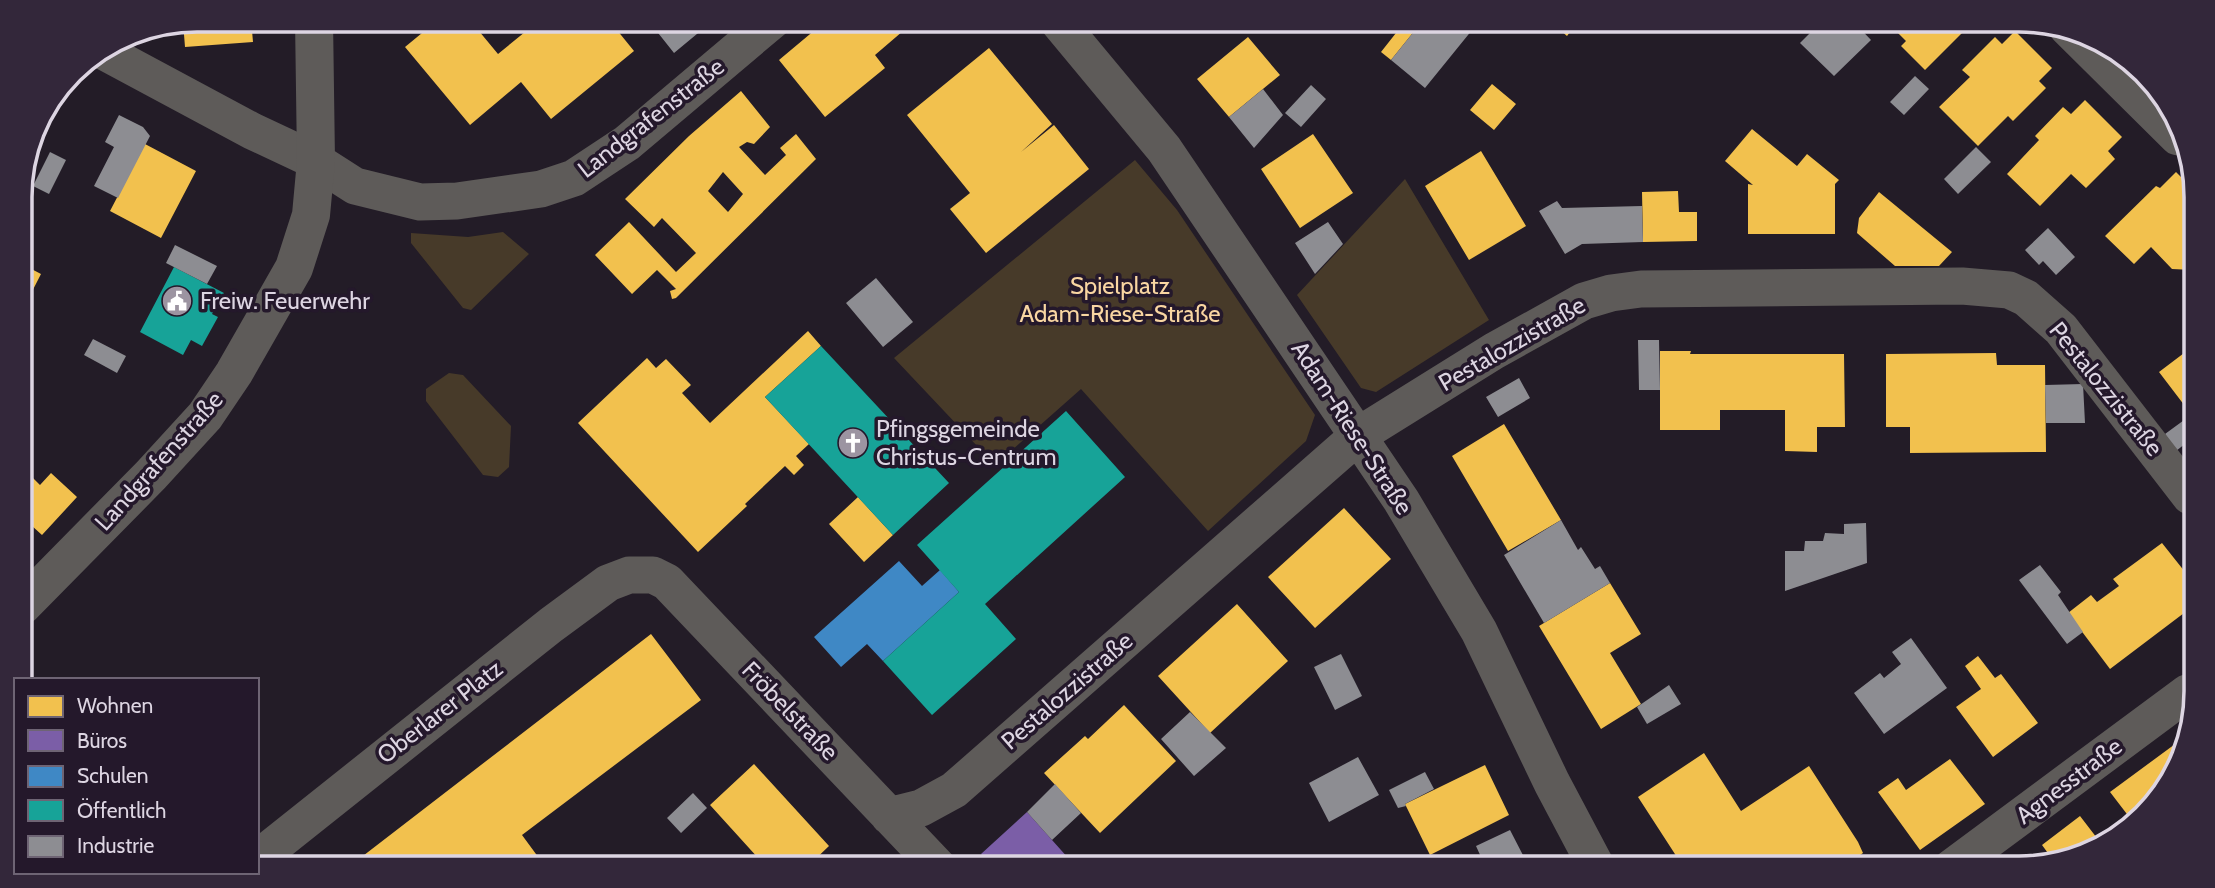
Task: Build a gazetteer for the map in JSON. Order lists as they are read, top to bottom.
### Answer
{
  "streets": {
    "street": [
      "Landgrafenstraße",
      "Pestalozzistraße",
      "Adam-Riese-Straße",
      "Fröbelstraße",
      "Oberlarer Platz",
      "Agnesstraße"
    ]
  },
  "crossings": [
    ["Pestalozzistraße", "Adam-Riese-Straße"],
    ["Pestalozzistraße", "Fröbelstraße"],
    ["Fröbelstraße", "Oberlarer Platz"]
  ],
  "parks": ["Spielplatz Adam-Riese-Straße"],
  "places": {
    "public building": ["Freiw. Feuerwehr"],
    "church": ["Pfingsgemeinde Christus-Centrum"]
  },
  "legend": [
    "Wohnen",
    "Büros",
    "Schulen",
    "Öffentlich",
    "Industrie"
  ]
}
